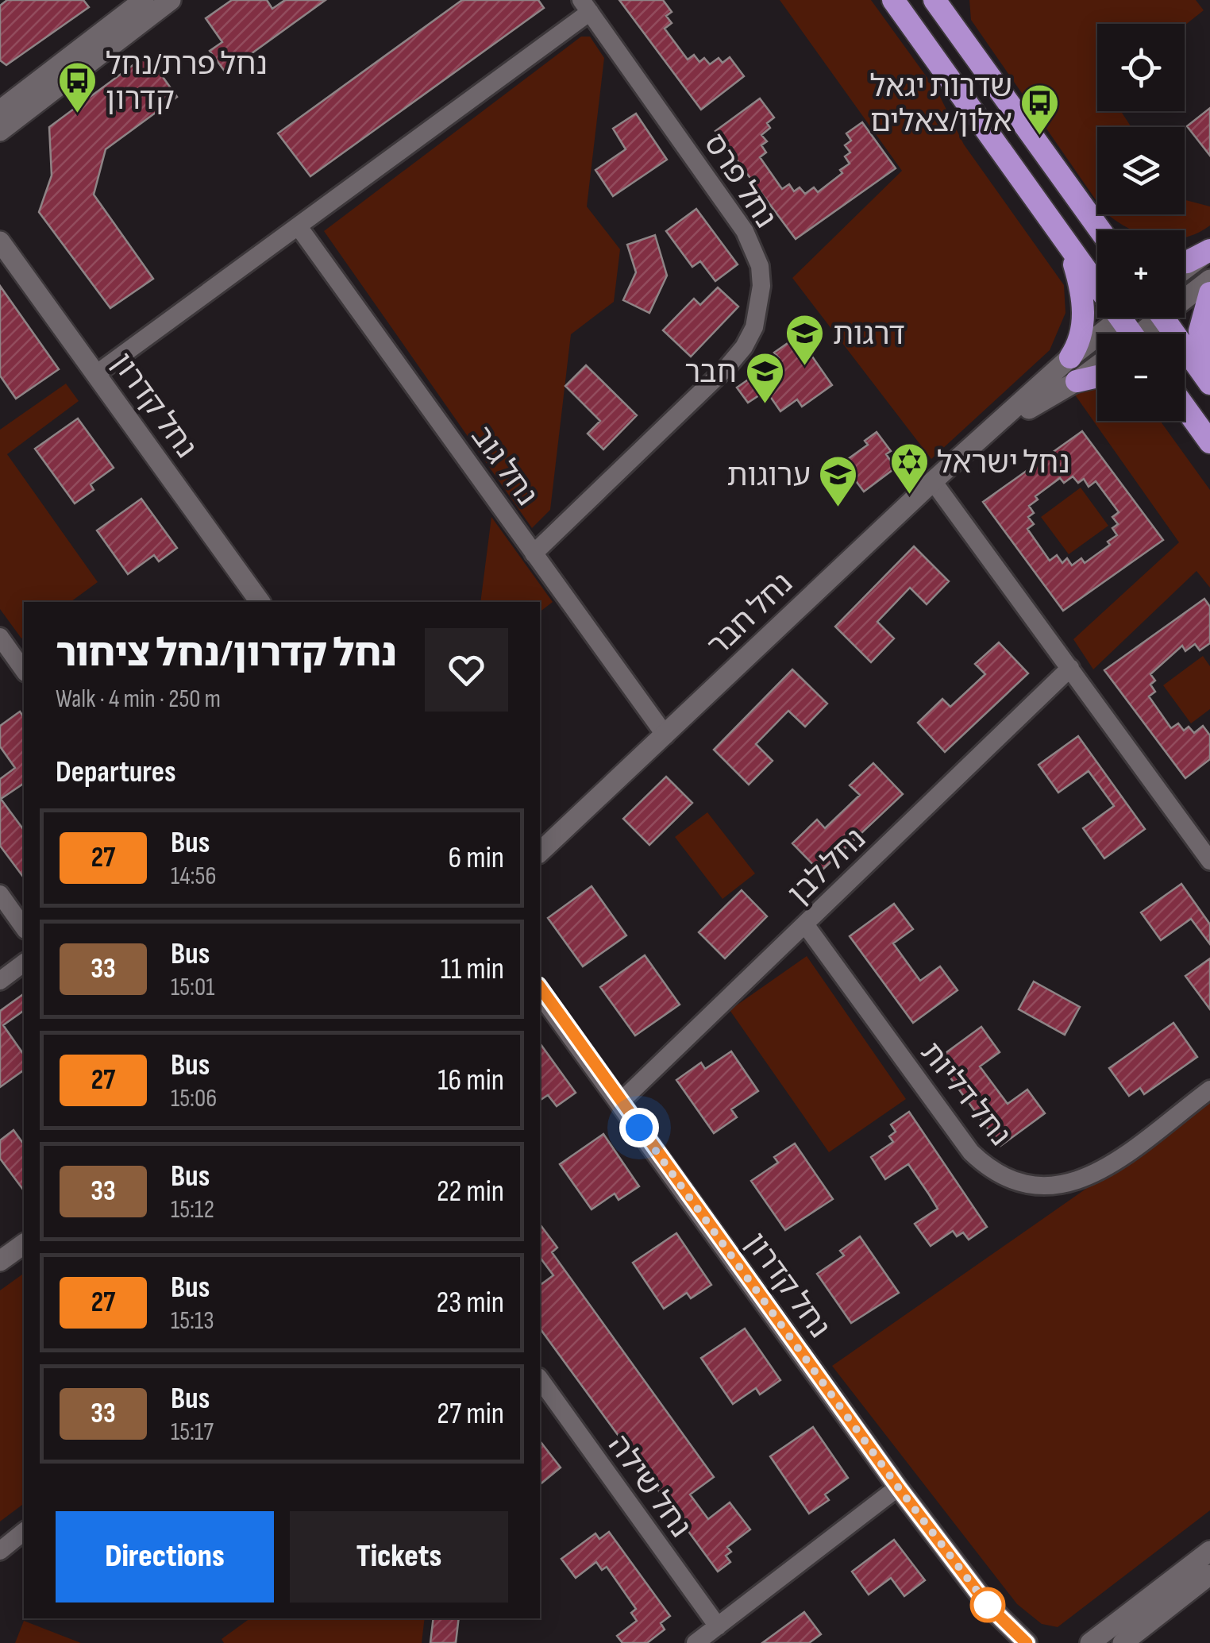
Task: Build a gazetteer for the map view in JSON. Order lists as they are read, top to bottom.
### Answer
{
  "streets": {
    "street": [
      "נחל פרס",
      "נחל קדרון",
      "נחל גוב",
      "נחל חבר",
      "נחל לבן",
      "נחל דליות",
      "נחל שילה"
    ]
  },
  "crossings": [
    ["נחל פרס", "נחל קדרון"],
    ["נחל פרס", "נחל גוב"],
    ["נחל קדרון", "נחל לבן"],
    ["נחל גוב", "נחל חבר"],
    ["נחל לבן", "נחל דליות"]
  ],
  "places": {
    "bus stop": ["נחל פרת/נחל קדרון", "שדרות יגאל אלון/צאלים"],
    "school or university": ["דרגות", "חבר", "ערוגות"],
    "synagogue": ["נחל ישראל"]
  },
  "lines": ["bus line 27"],
  "page": {
    "map_buttons": ["+", "−"],
    "heading": [
      ["נחל קדרון/נחל ציחור", "Walk · 4 min · 250 m"],
      "Departures"
    ],
    "list": [
      {
        "mark": "27",
        "name": "Bus",
        "note": "14:56",
        "value": "6 min"
      },
      {
        "mark": "33",
        "name": "Bus",
        "note": "15:01",
        "value": "11 min"
      },
      {
        "mark": "27",
        "name": "Bus",
        "note": "15:06",
        "value": "16 min"
      },
      {
        "mark": "33",
        "name": "Bus",
        "note": "15:12",
        "value": "22 min"
      },
      {
        "mark": "27",
        "name": "Bus",
        "note": "15:13",
        "value": "23 min"
      },
      {
        "mark": "33",
        "name": "Bus",
        "note": "15:17",
        "value": "27 min"
      }
    ],
    "buttons": ["Directions", "Tickets"]
  }
}
